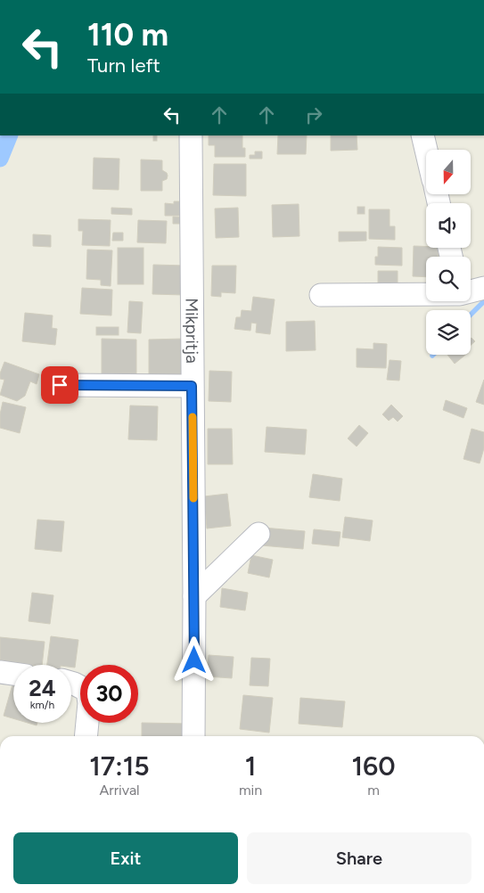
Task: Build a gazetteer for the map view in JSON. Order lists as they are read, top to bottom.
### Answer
{
  "streets": {
    "street": ["Mikpritja"]
  },
  "north": "bottom",
  "page": {
    "turn": ["110 m", "Turn left"],
    "speed": "24 km/h",
    "limit": "30",
    "eta": [
      "17:15",
      "Arrival",
      "1",
      "min",
      "160",
      "m"
    ],
    "buttons": ["Exit", "Share"]
  }
}
